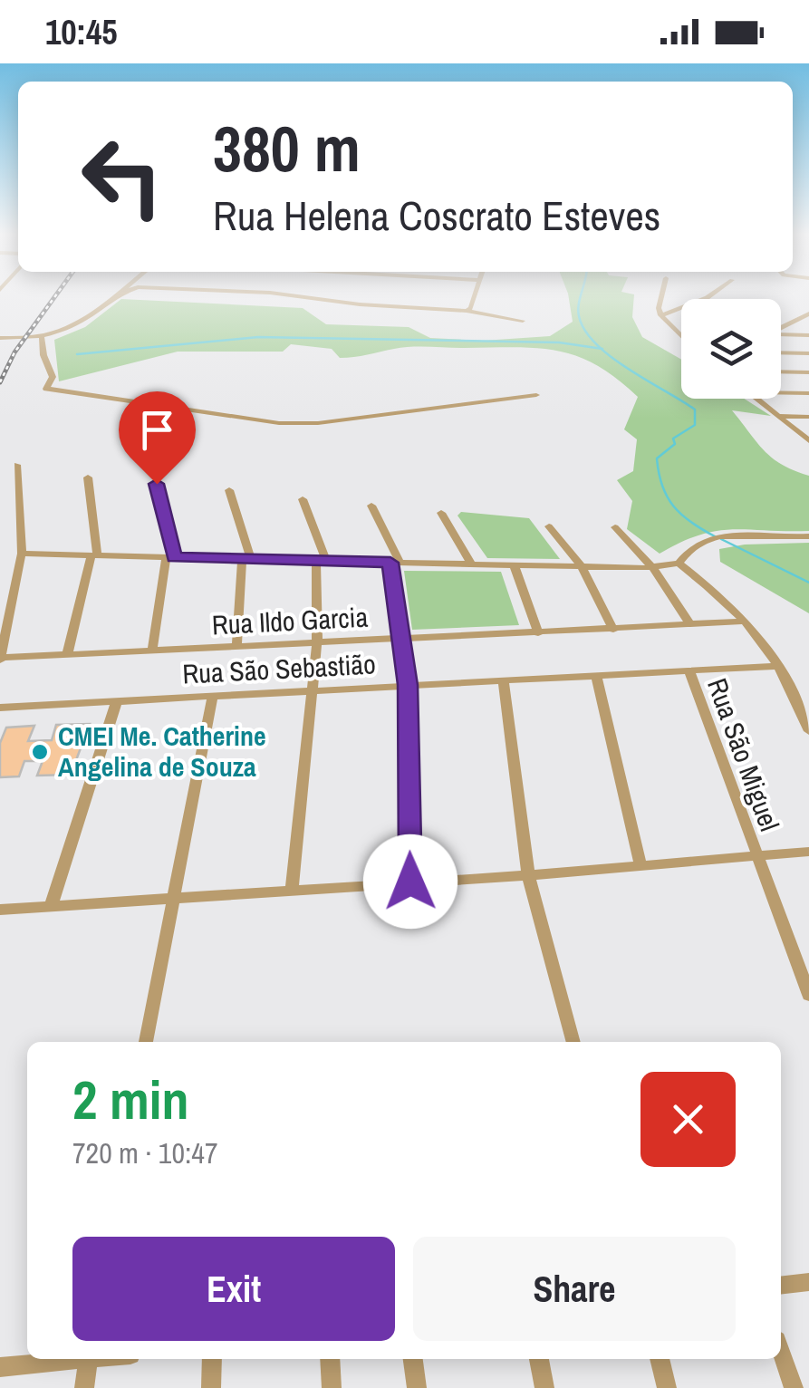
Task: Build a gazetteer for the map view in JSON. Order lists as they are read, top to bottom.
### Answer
{
  "streets": {
    "street": ["Rua Ildo Garcia", "Rua São Sebastião", "Rua São Miguel"]
  },
  "crossings": [
    ["Rua São Sebastião", "Rua São Miguel"]
  ],
  "places": ["CMEI Me. Catherine Angelina de Souza"],
  "page": {
    "status": "10:45",
    "turn": ["380 m", "Rua Helena Coscrato Esteves"],
    "heading": ["2 min", "720 m · 10:47"],
    "buttons": ["Exit", "Share"]
  }
}
